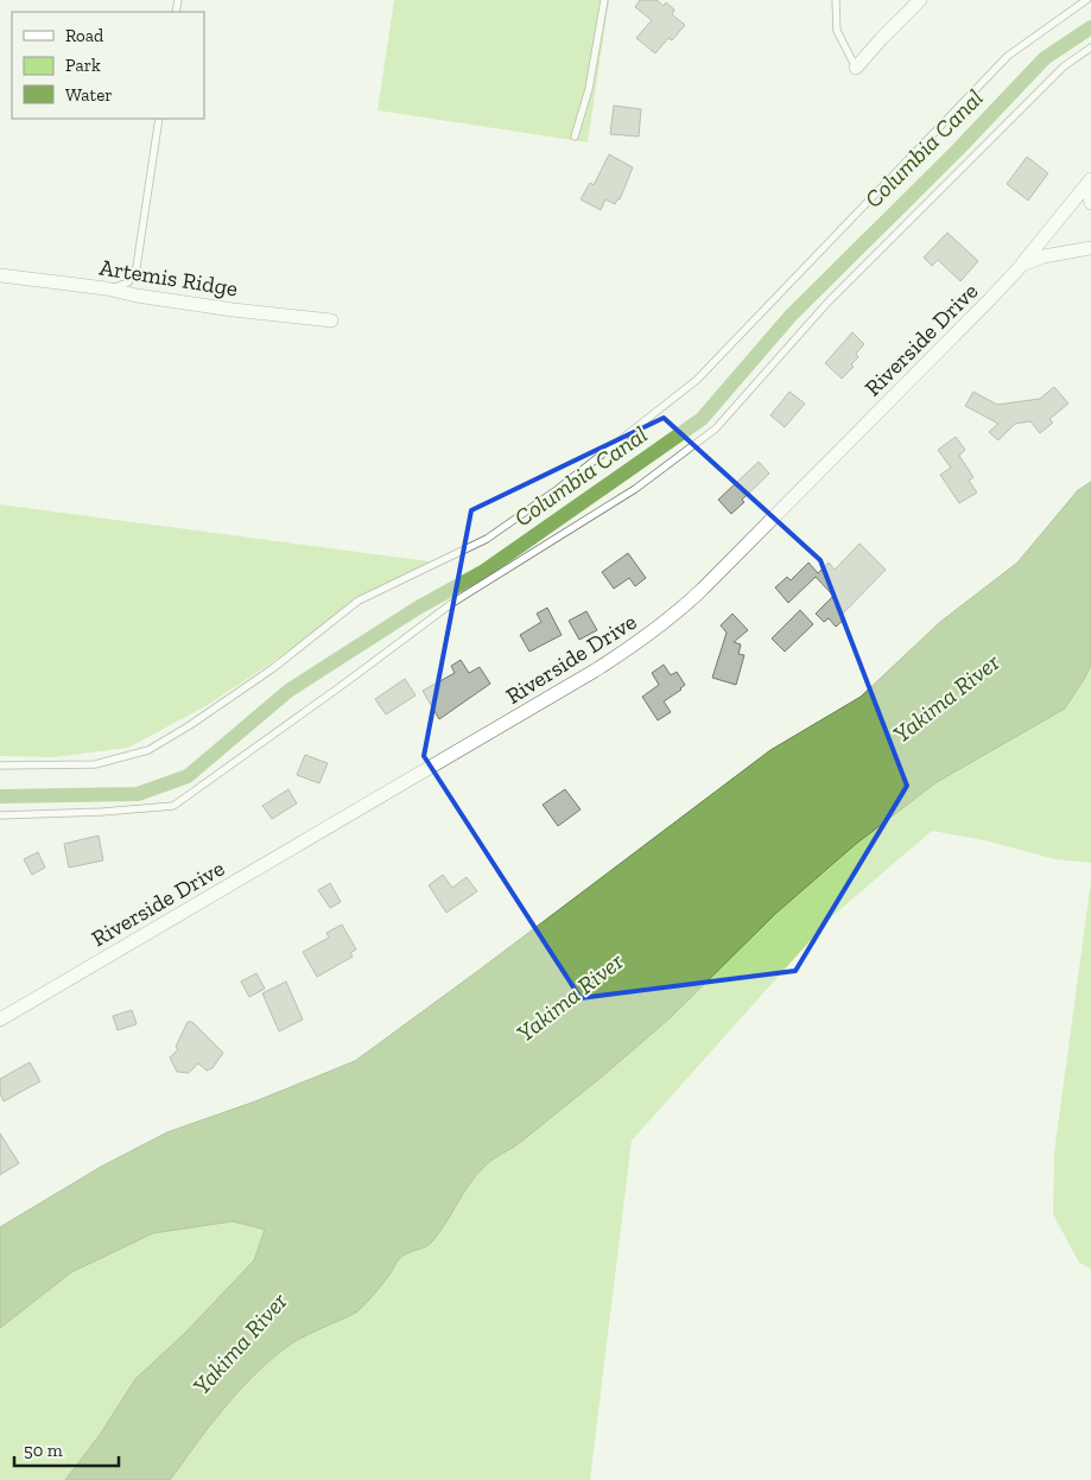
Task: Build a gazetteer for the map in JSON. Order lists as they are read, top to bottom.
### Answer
{
  "streets": {
    "street": ["Artemis Ridge", "Riverside Drive"]
  },
  "water": ["Columbia Canal", "Yakima River"],
  "legend": ["Road", "Park", "Water"],
  "scale_bar": "50 m"
}
